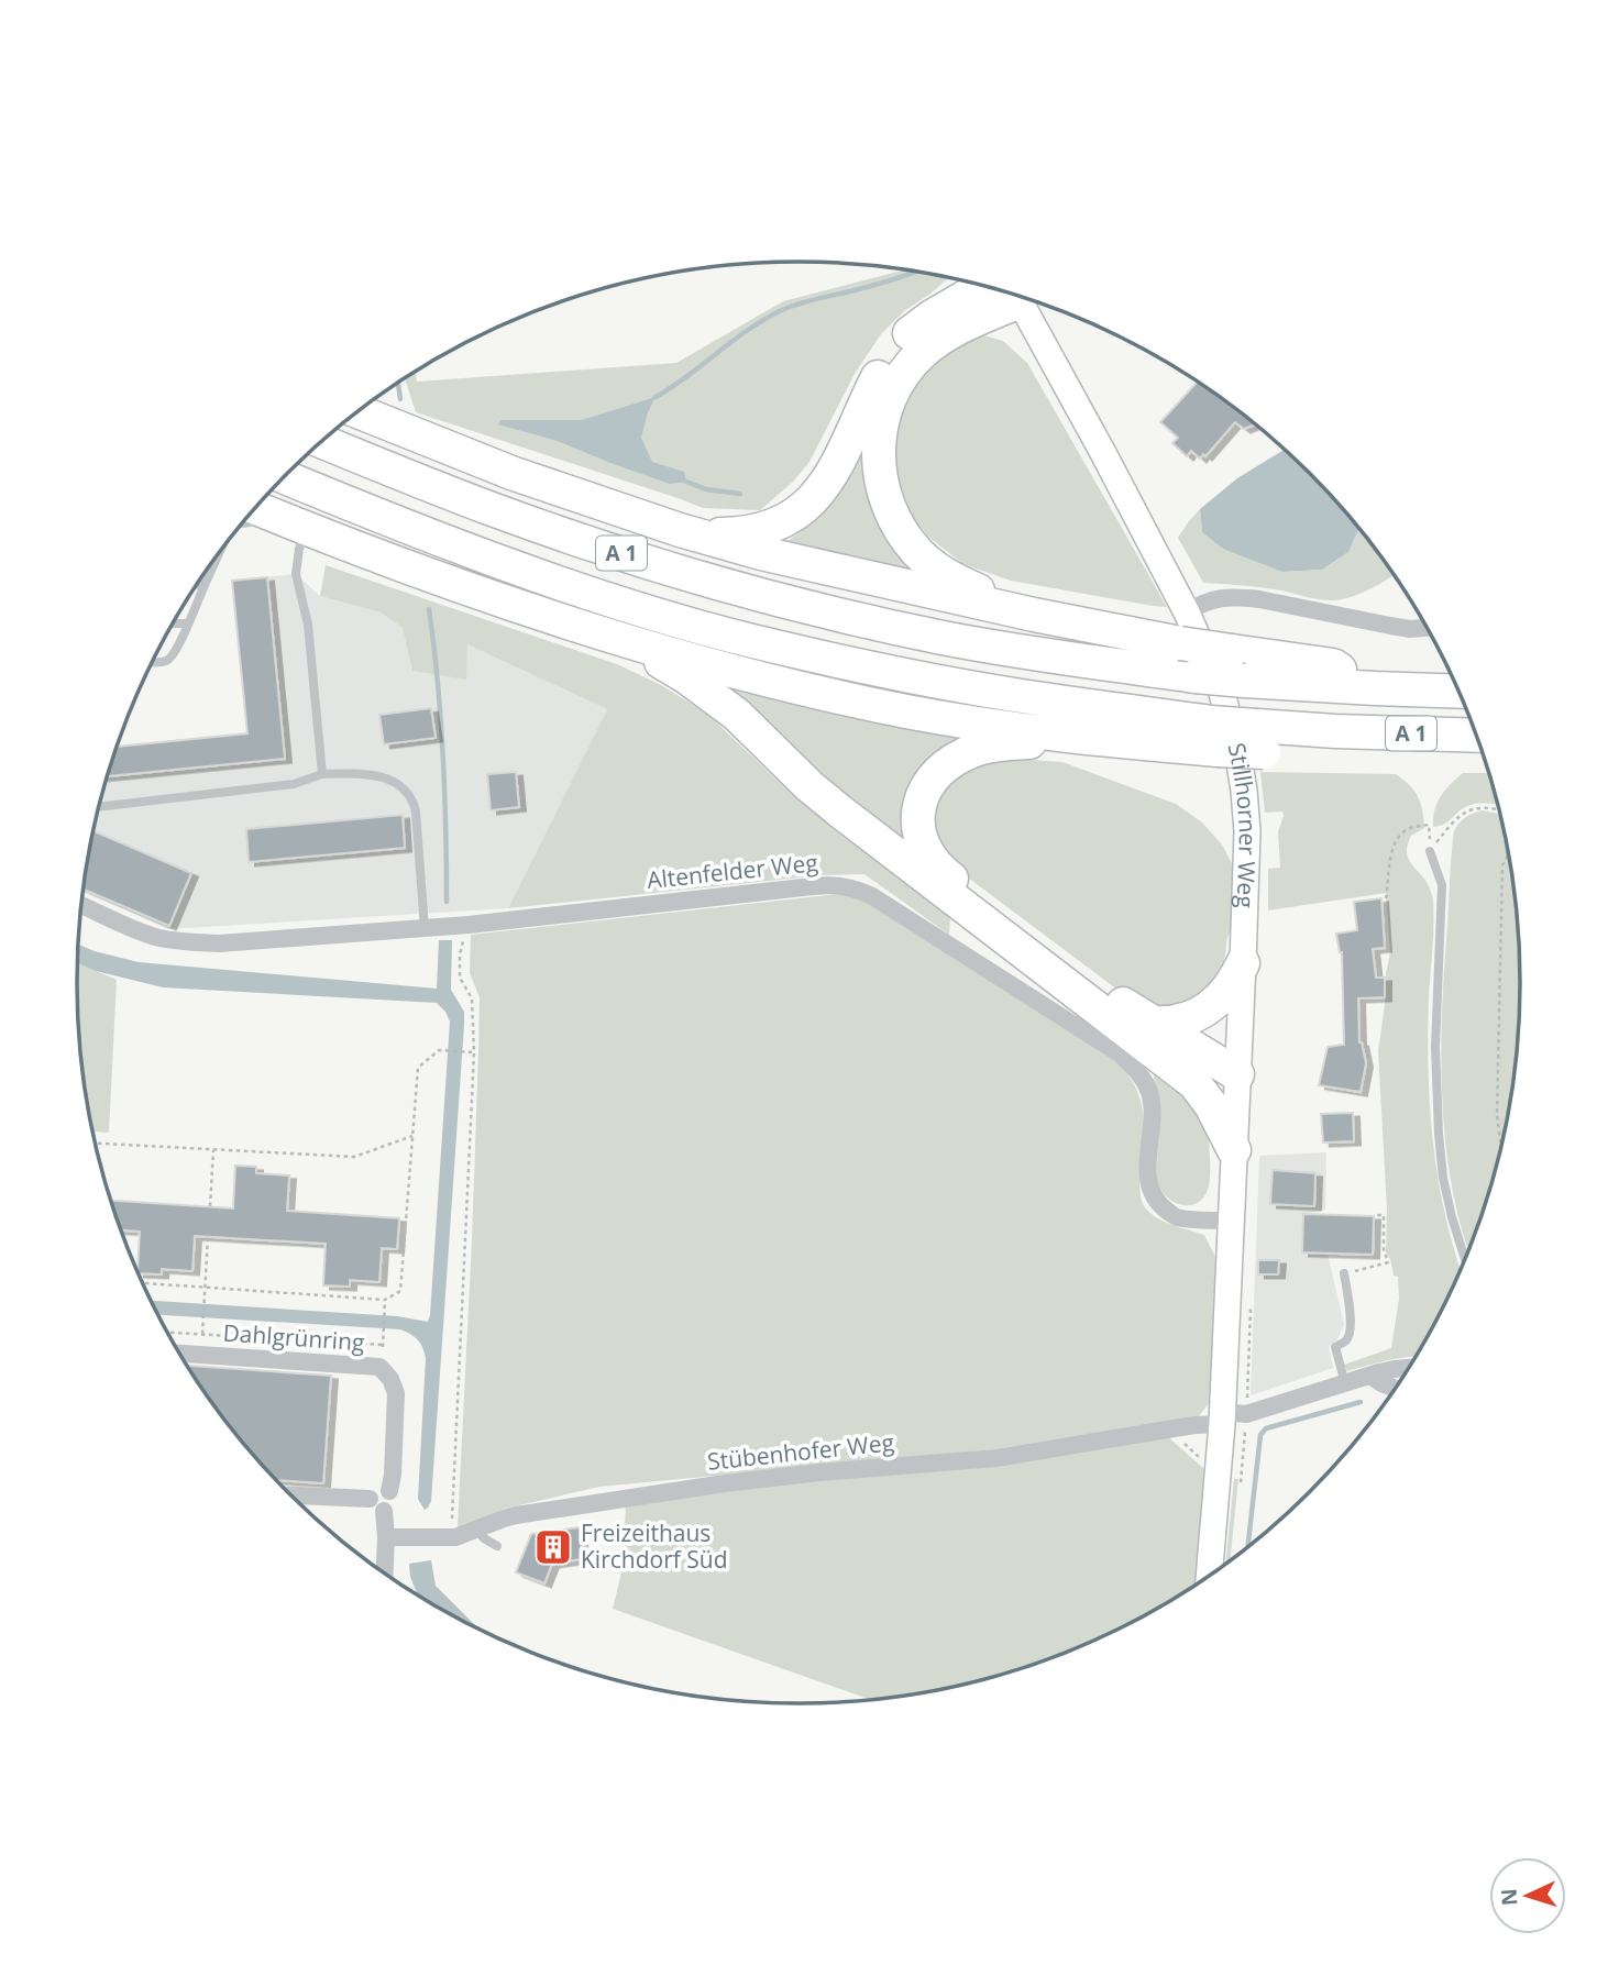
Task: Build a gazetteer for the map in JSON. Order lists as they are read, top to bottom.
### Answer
{
  "streets": {
    "highway": ["A 1"],
    "main road": ["Stillhorner Weg"],
    "street": ["Altenfelder Weg", "Dahlgrünring", "Stübenhofer Weg"]
  },
  "crossings": [
    ["Stillhorner Weg", "Altenfelder Weg"],
    ["Stillhorner Weg", "Stübenhofer Weg"]
  ],
  "places": {
    "building": ["Freizeithaus Kirchdorf Süd"]
  },
  "north": "left"
}
